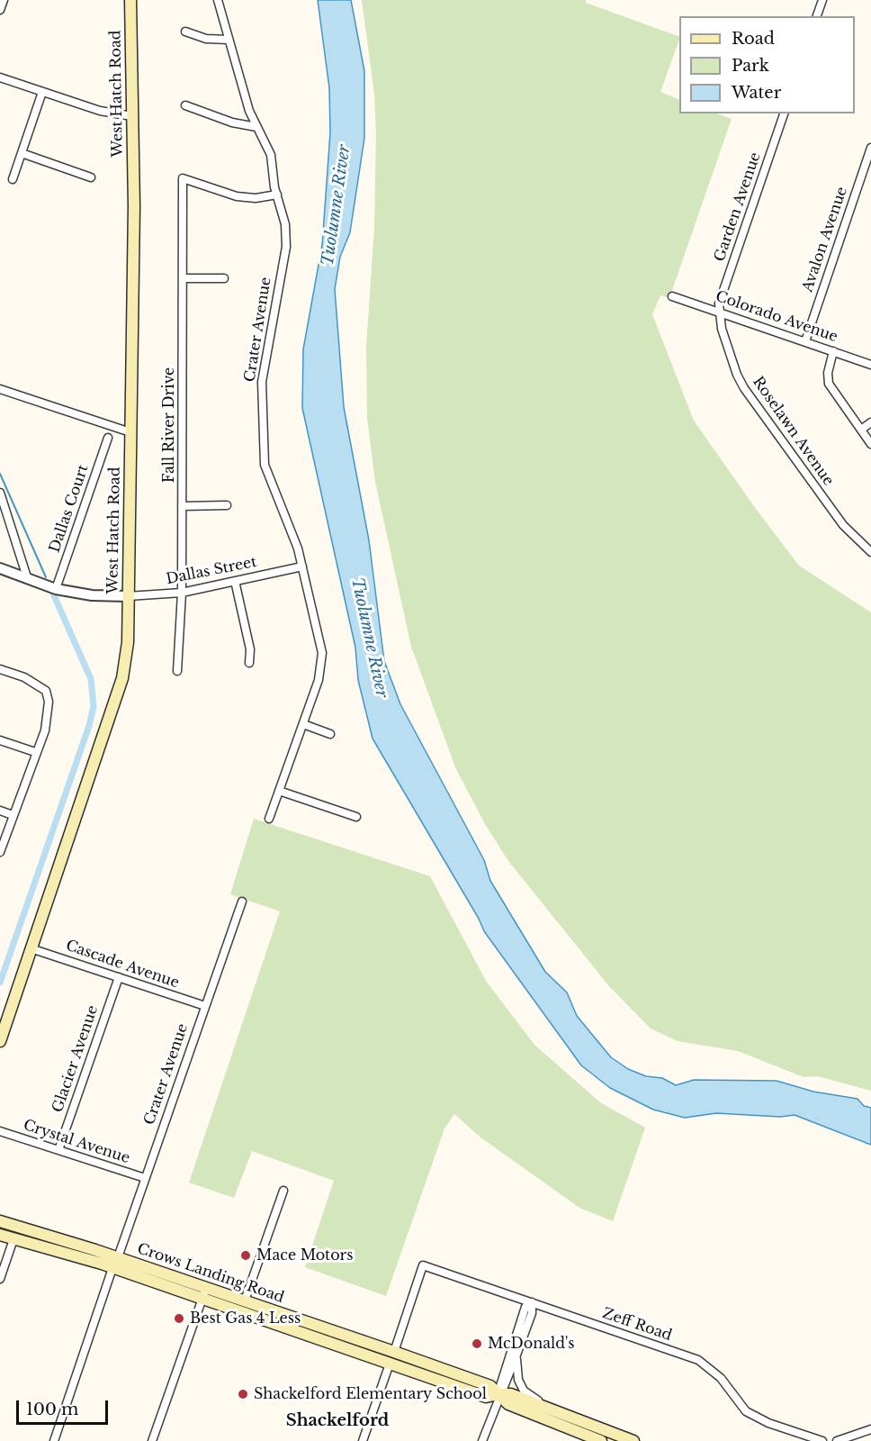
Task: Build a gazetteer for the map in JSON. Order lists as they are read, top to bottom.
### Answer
{
  "streets": {
    "main road": ["West Hatch Road", "Crows Landing Road"],
    "street": [
      "Garden Avenue",
      "Avalon Avenue",
      "Colorado Avenue",
      "Crater Avenue",
      "Fall River Drive",
      "Roselawn Avenue",
      "Dallas Court",
      "Dallas Street",
      "Cascade Avenue",
      "Glacier Avenue",
      "Crystal Avenue",
      "Zeff Road"
    ]
  },
  "crossings": [
    ["West Hatch Road", "Dallas Street"],
    ["West Hatch Road", "Cascade Avenue"],
    ["Garden Avenue", "Colorado Avenue"],
    ["Garden Avenue", "Roselawn Avenue"],
    ["Avalon Avenue", "Colorado Avenue"],
    ["Colorado Avenue", "Roselawn Avenue"],
    ["Crater Avenue", "Fall River Drive"],
    ["Crater Avenue", "Dallas Street"],
    ["Crater Avenue", "Cascade Avenue"],
    ["Crater Avenue", "Crystal Avenue"],
    ["Crater Avenue", "Crows Landing Road"],
    ["Fall River Drive", "Dallas Street"],
    ["Dallas Court", "Dallas Street"],
    ["Cascade Avenue", "Glacier Avenue"],
    ["Glacier Avenue", "Crystal Avenue"],
    ["Crows Landing Road", "Zeff Road"]
  ],
  "districts": ["Shackelford"],
  "water": ["Tuolumne River"],
  "places": [
    "Mace Motors",
    "Best Gas 4 Less",
    "McDonald's",
    "Shackelford Elementary School"
  ],
  "legend": ["Road", "Park", "Water"],
  "scale_bar": "100 m"
}
